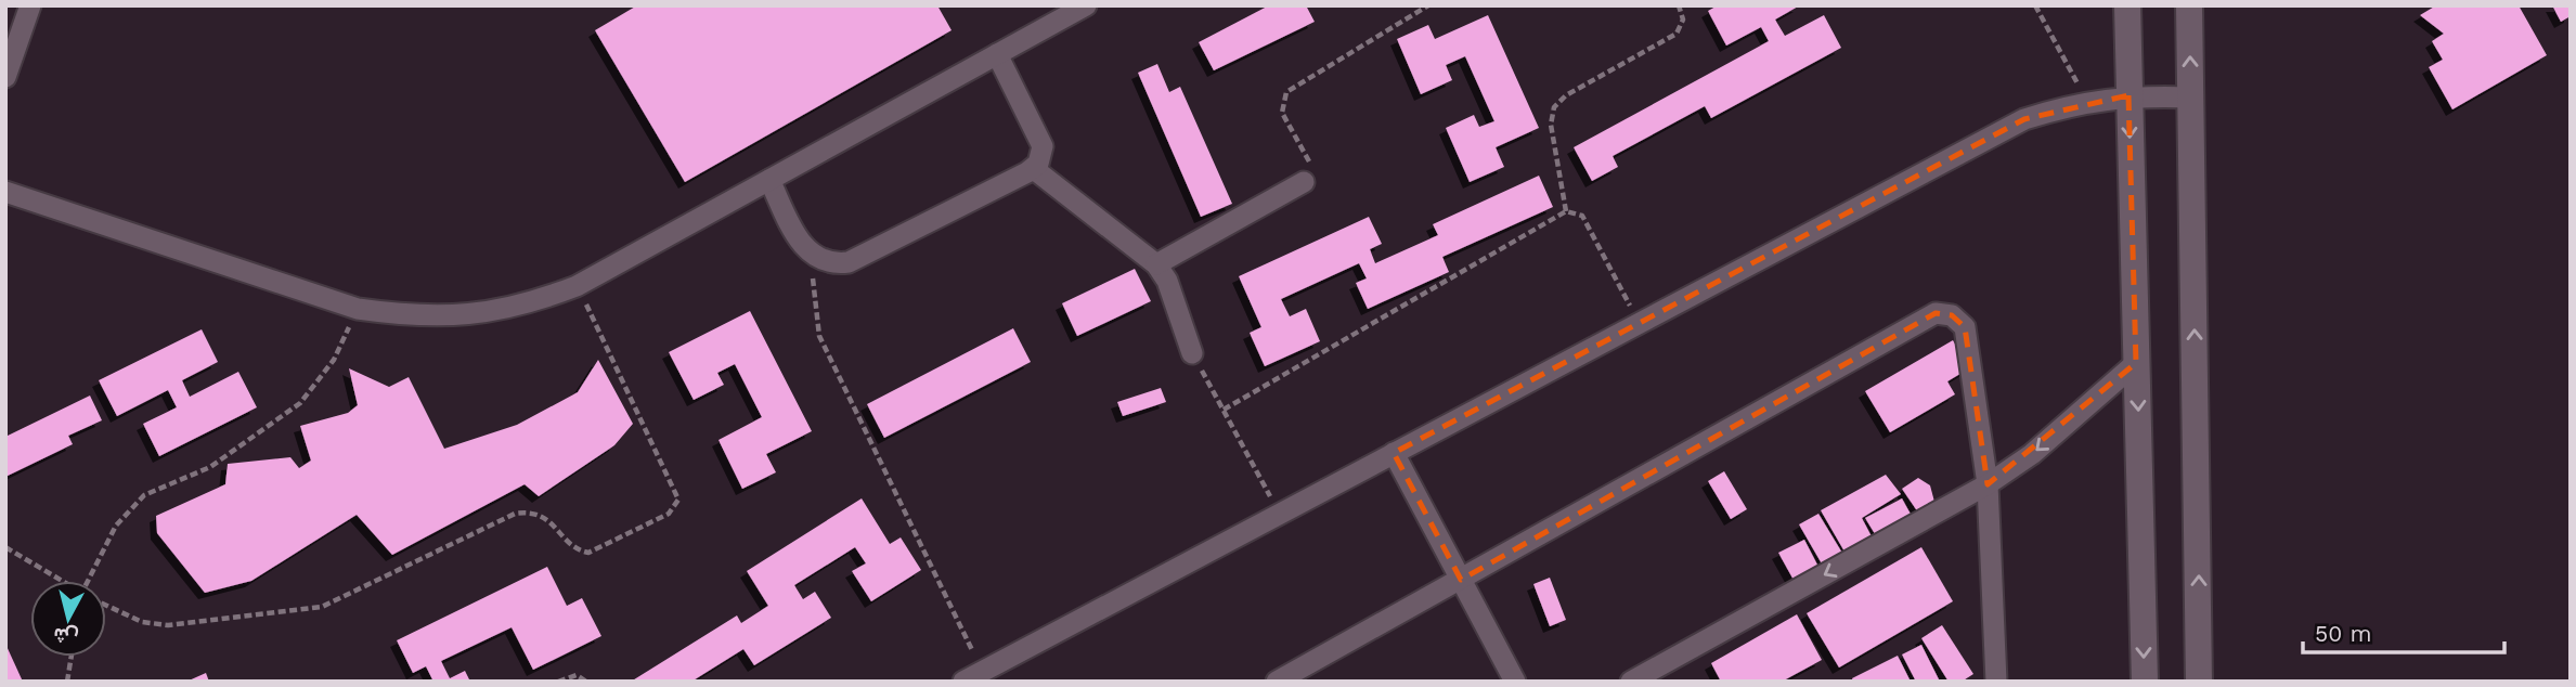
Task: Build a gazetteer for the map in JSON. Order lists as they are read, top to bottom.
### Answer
{
  "scale_bar": "50 m",
  "north": "bottom"
}
